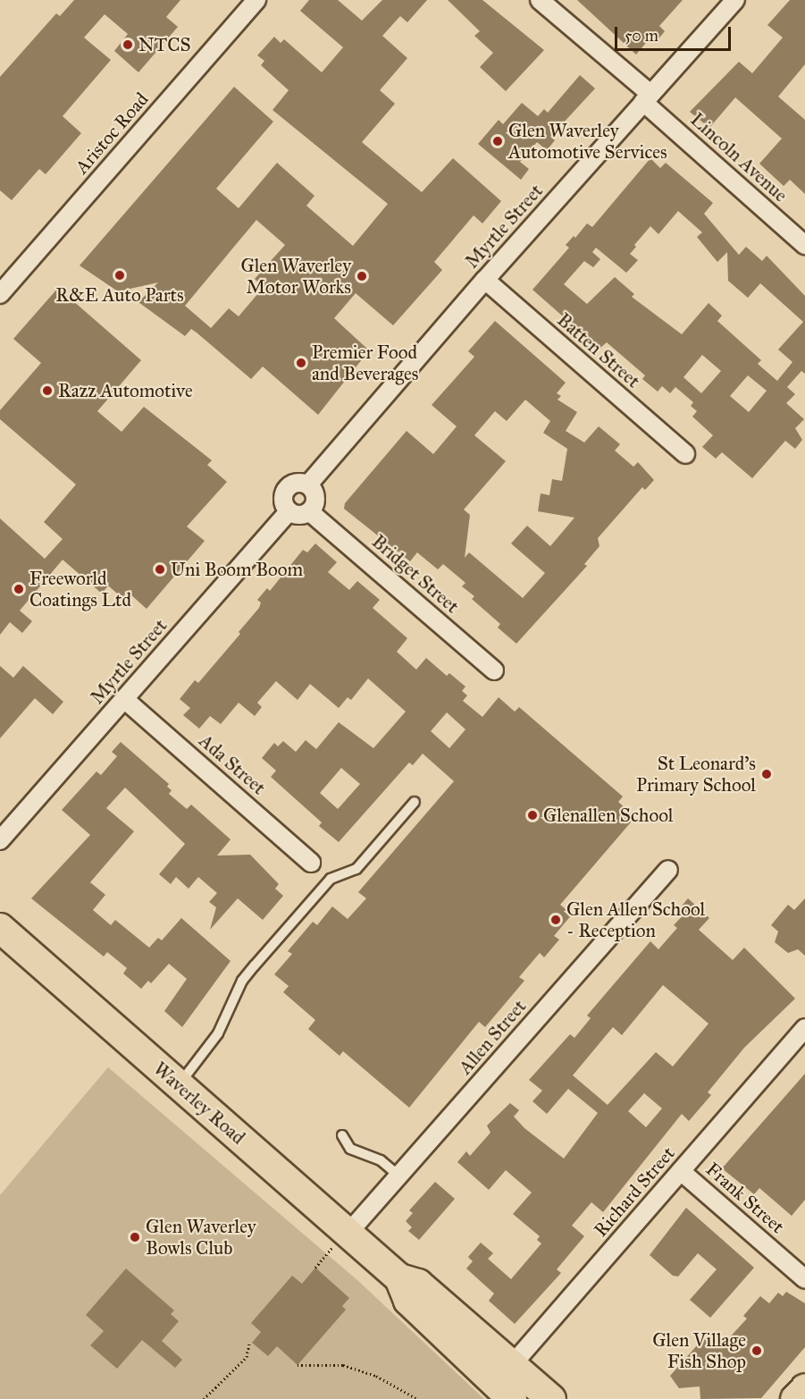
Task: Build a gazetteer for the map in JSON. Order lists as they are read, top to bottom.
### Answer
{
  "streets": {
    "main road": ["Waverley Road"],
    "street": [
      "Aristoc Road",
      "Lincoln Avenue",
      "Myrtle Street",
      "Batten Street",
      "Bridget Street",
      "Ada Street",
      "Allen Street",
      "Richard Street",
      "Frank Street"
    ]
  },
  "crossings": [
    ["Lincoln Avenue", "Myrtle Street"],
    ["Myrtle Street", "Batten Street"],
    ["Myrtle Street", "Bridget Street"],
    ["Myrtle Street", "Ada Street"],
    ["Allen Street", "Waverley Road"],
    ["Waverley Road", "Richard Street"],
    ["Richard Street", "Frank Street"]
  ],
  "places": [
    "NTCS",
    "Glen Waverley Automotive Services",
    "R&E Auto Parts",
    "Glen Waverley Motor Works",
    "Premier Food and Beverages",
    "Razz Automotive",
    "Uni Boom Boom",
    "Freeworld Coatings Ltd",
    "St Leonard's Primary School",
    "Glenallen School",
    "Glen Allen School - Reception",
    "Glen Waverley Bowls Club",
    "Glen Village Fish Shop"
  ],
  "scale_bar": "50 m"
}
